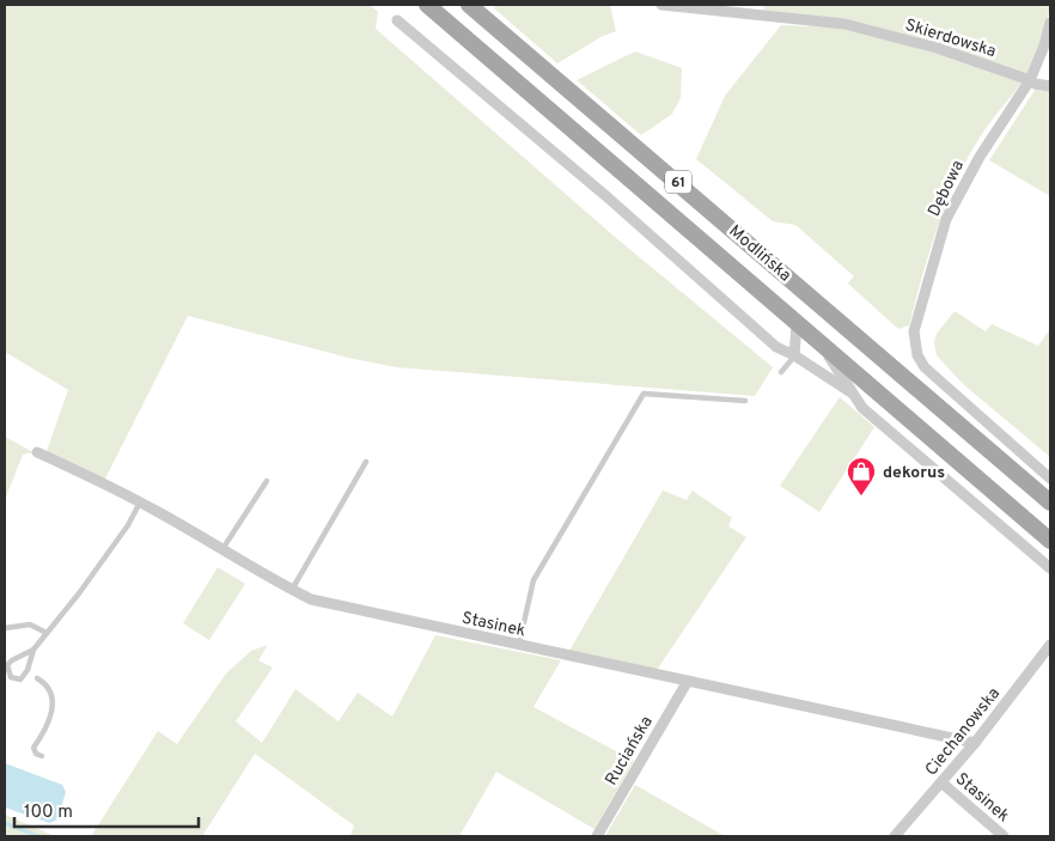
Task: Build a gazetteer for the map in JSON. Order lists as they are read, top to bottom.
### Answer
{
  "streets": {
    "main road": ["61", "Modlińska"],
    "street": [
      "Skierdowska",
      "Dębowa",
      "Stasinek",
      "Ciechanowska",
      "Ruciańska"
    ]
  },
  "crossings": [
    ["Skierdowska", "Dębowa"],
    ["Stasinek", "Ciechanowska"],
    ["Stasinek", "Ruciańska"]
  ],
  "places": {
    "shop": ["dekorus"]
  },
  "scale_bar": "100 m"
}
